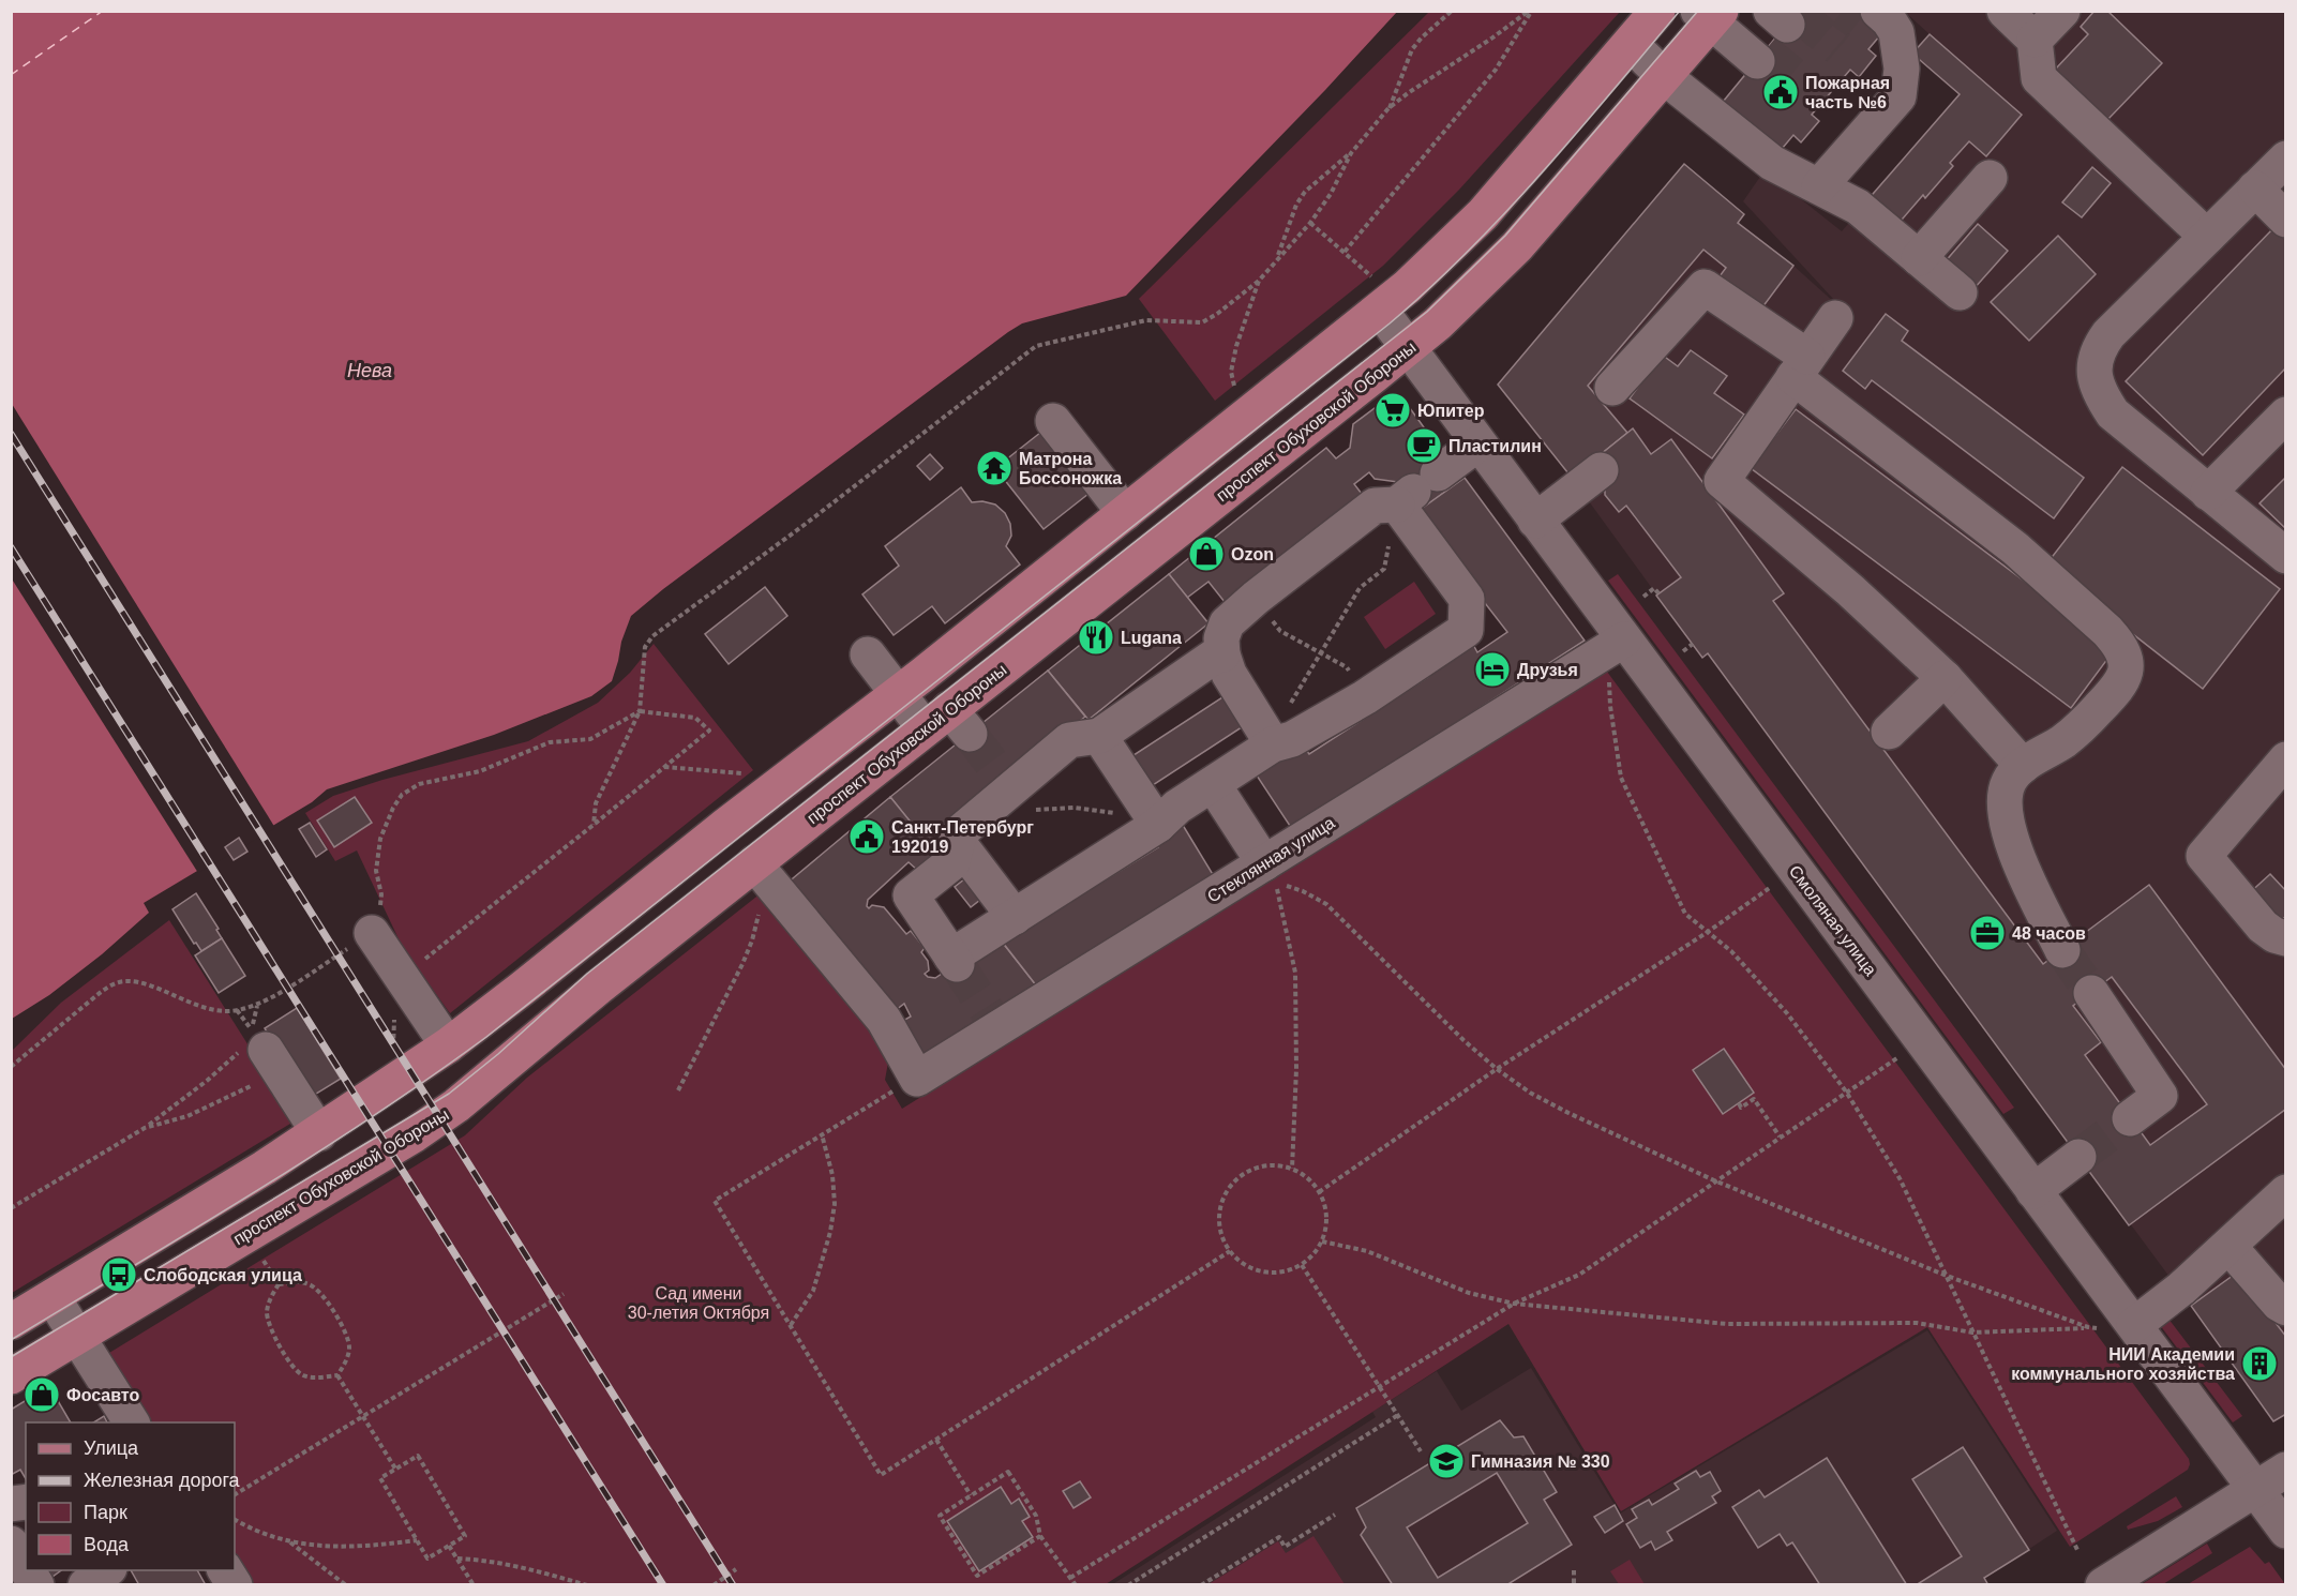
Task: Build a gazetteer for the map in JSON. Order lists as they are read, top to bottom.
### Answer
{
  "streets": {
    "main road": ["проспект Обуховской Обороны"],
    "street": ["Стеклянная улица", "Смоляная улица"]
  },
  "crossings": [
    ["проспект Обуховской Обороны", "Смоляная улица"],
    ["Стеклянная улица", "Смоляная улица"]
  ],
  "water": ["Нева"],
  "parks": ["Сад имени 30-летия Октября"],
  "places": {
    "public building": ["Пожарная часть №6", "Санкт-Петербург 192019"],
    "supermarket": ["Юпитер"],
    "cafe": ["Пластилин"],
    "temple": ["Матрона Боссоножка"],
    "shop": ["Ozon", "Фосавто"],
    "restaurant": ["Lugana"],
    "hotel": ["Друзья"],
    "office": ["48 часов"],
    "bus stop": ["Слободская улица"],
    "building": ["НИИ Академии коммунального хозяйства"],
    "school or university": ["Гимназия № 330"]
  },
  "legend": [
    "Улица",
    "Железная дорога",
    "Парк",
    "Вода"
  ]
}
